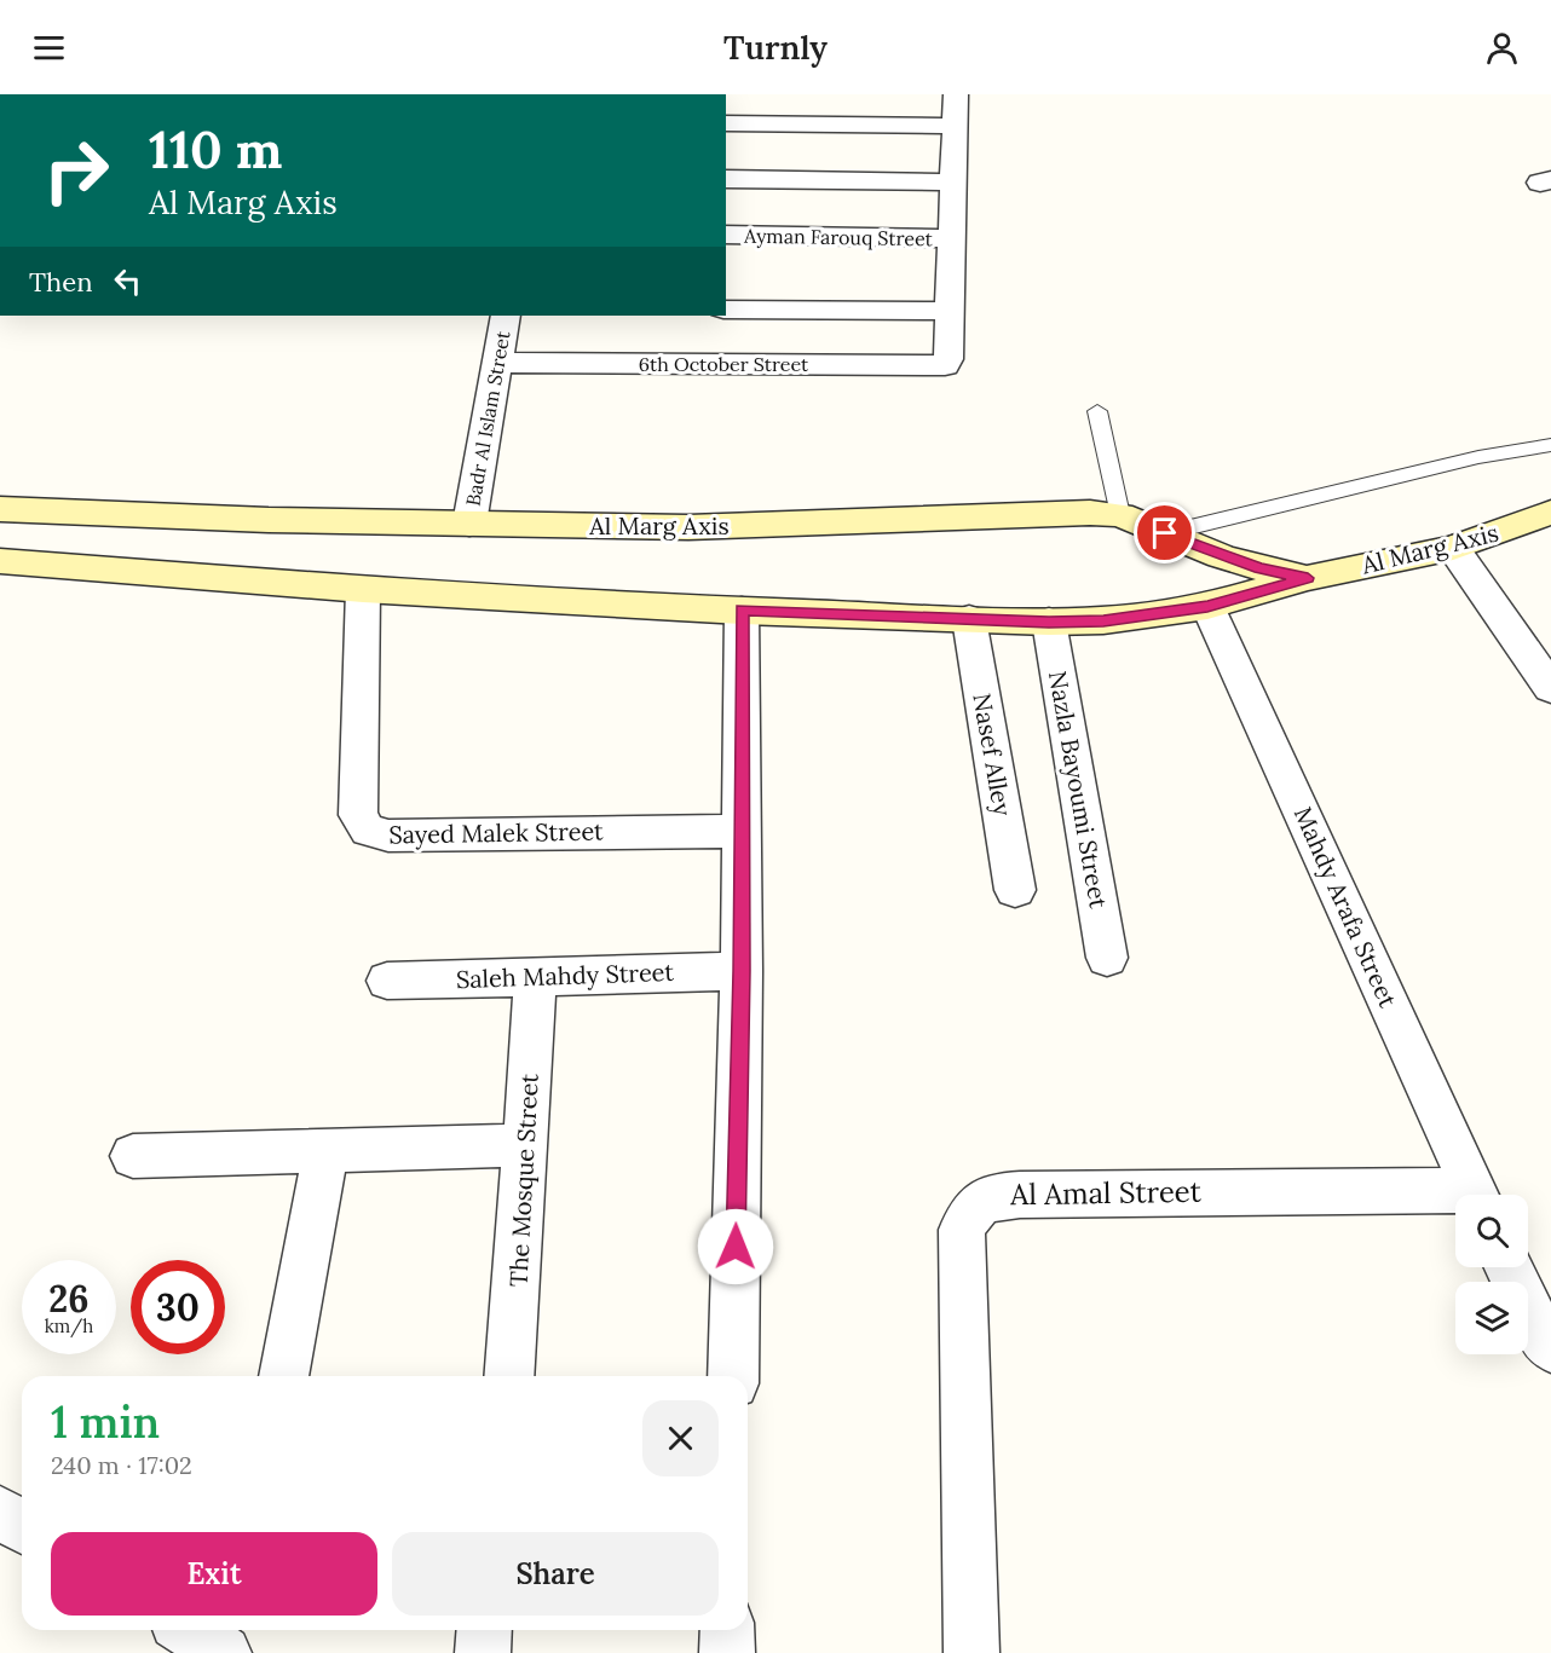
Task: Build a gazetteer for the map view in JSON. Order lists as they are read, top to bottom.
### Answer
{
  "streets": {
    "main road": ["Al Marg Axis"],
    "street": [
      "Ayman Farouq Street",
      "6th October Street",
      "Badr Al Islam Street",
      "Nasef Alley",
      "Nazla Bayoumi Street",
      "Sayed Malek Street",
      "Mahdy Arafa Street",
      "Saleh Mahdy Street",
      "The Mosque Street",
      "Al Amal Street"
    ]
  },
  "crossings": [
    ["6th October Street", "Badr Al Islam Street"],
    ["Badr Al Islam Street", "Al Marg Axis"],
    ["Al Marg Axis", "Nasef Alley"],
    ["Al Marg Axis", "Nazla Bayoumi Street"],
    ["Al Marg Axis", "Sayed Malek Street"],
    ["Al Marg Axis", "Mahdy Arafa Street"],
    ["Saleh Mahdy Street", "The Mosque Street"]
  ],
  "page": {
    "header": "Turnly",
    "turn": ["110 m", "Al Marg Axis"],
    "then": "Then",
    "speed": "26 km/h",
    "limit": "30",
    "heading": ["1 min", "240 m · 17:02"],
    "buttons": ["Exit", "Share"]
  }
}
